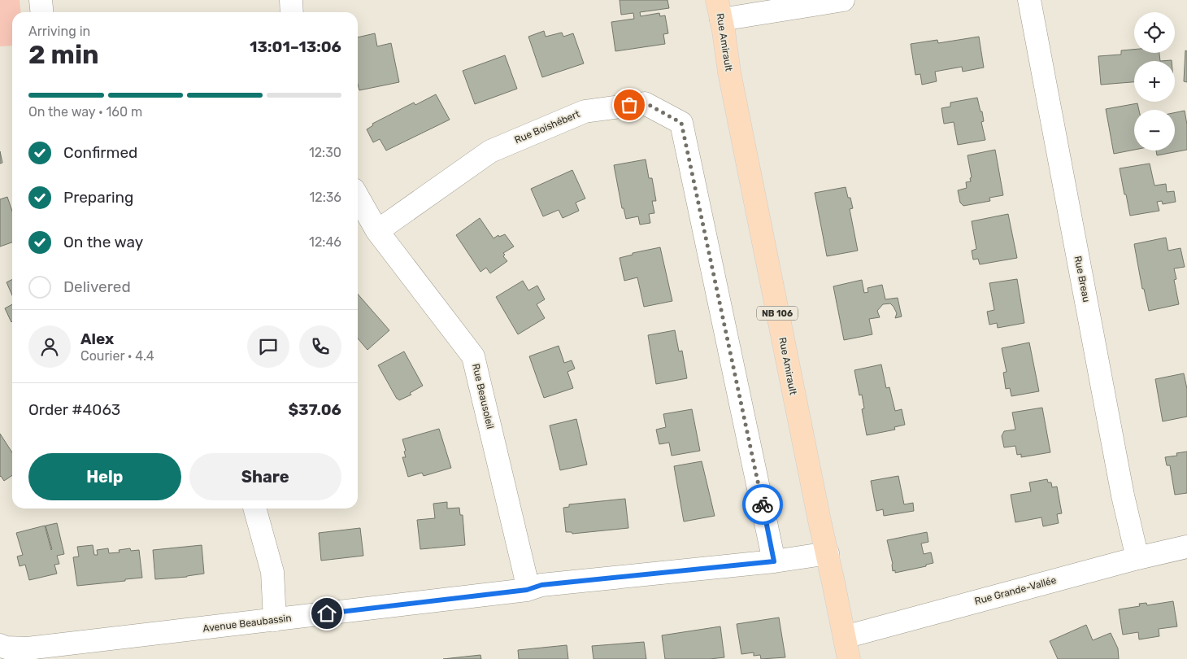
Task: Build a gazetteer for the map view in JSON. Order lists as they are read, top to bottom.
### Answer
{
  "streets": {
    "main road": ["Rue Amirault", "NB 106"],
    "street": [
      "Rue Boishébert",
      "Rue Breau",
      "Rue Beausoleil",
      "Rue Grande-Vallée",
      "Avenue Beaubassin"
    ]
  },
  "crossings": [
    ["Rue Amirault", "Rue Grande-Vallée"],
    ["Rue Amirault", "Avenue Beaubassin"],
    ["Rue Boishébert", "Rue Beausoleil"],
    ["Rue Boishébert", "Avenue Beaubassin"],
    ["Rue Breau", "Rue Grande-Vallée"],
    ["Rue Beausoleil", "Avenue Beaubassin"]
  ],
  "page": {
    "map_buttons": ["+", "−"],
    "heading": ["2 min", "Arriving in", "13:01–13:06"],
    "panel": [
      "Alex",
      "Courier · 4.4",
      "Order #4063",
      "$37.06"
    ],
    "bar": "On the way · 160 m",
    "list": [
      ["Confirmed", "12:30"],
      ["Preparing", "12:36"],
      ["On the way", "12:46"],
      "Delivered"
    ],
    "buttons": ["Help", "Share"]
  }
}
